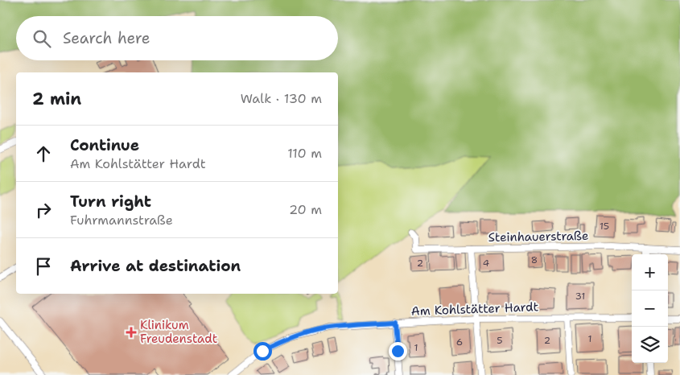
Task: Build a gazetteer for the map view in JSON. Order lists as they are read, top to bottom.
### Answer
{
  "streets": {
    "street": ["Steinhauerstraße", "Am Kohlstätter Hardt"]
  },
  "places": {
    "health": ["Klinikum Freudenstadt"]
  },
  "house_numbers": [
    "15",
    "8",
    "2",
    "4",
    "31",
    "1",
    "5",
    "2",
    "6",
    "1"
  ],
  "page": {
    "search": "Search here",
    "heading": ["2 min", "Walk · 130 m"],
    "list": [
      ["Continue", "Am Kohlstätter Hardt", "110 m"],
      ["Turn right", "Fuhrmannstraße", "20 m"],
      "Arrive at destination"
    ],
    "map_buttons": ["+", "−"]
  }
}
